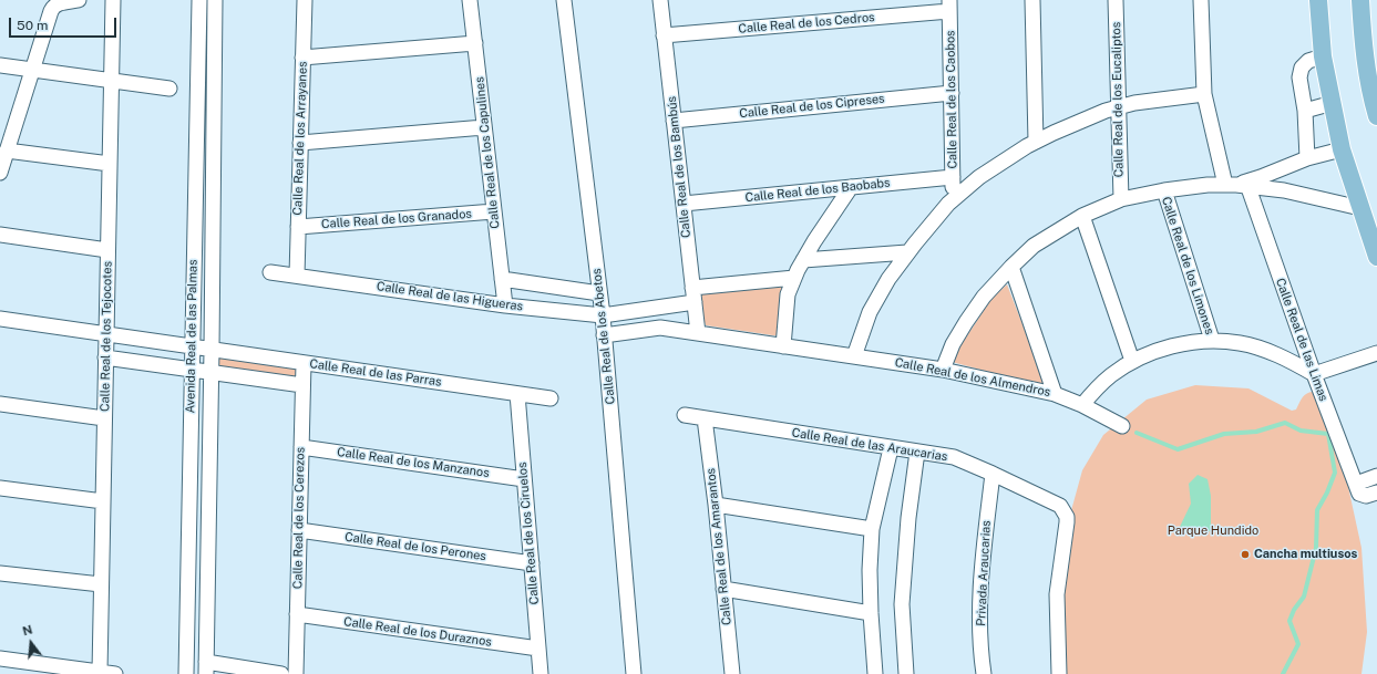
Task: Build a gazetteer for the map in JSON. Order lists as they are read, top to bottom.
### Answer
{
  "streets": {
    "street": [
      "Calle Real de los Cedros",
      "Calle Real de los Caobos",
      "Calle Real de los Eucaliptos",
      "Calle Real de los Cipreses",
      "Calle Real de los Arrayanes",
      "Calle Real de los Capulines",
      "Calle Real de los Bambús",
      "Calle Real de los Baobabs",
      "Calle Real de los Granados",
      "Calle Real de los Limones",
      "Calle Real de las Higueras",
      "Calle Real de los Tejocotes",
      "Avenida Real de las Palmas",
      "Calle Real de los Abetos",
      "Calle Real de las Limas",
      "Calle Real de las Parras",
      "Calle Real de los Almendros",
      "Calle Real de las Araucarias",
      "Calle Real de los Manzanos",
      "Calle Real de los Cerezos",
      "Calle Real de los Ciruelos",
      "Calle Real de los Perones",
      "Calle Real de los Amarantos",
      "Privada Araucarias",
      "Calle Real de los Duraznos"
    ]
  },
  "crossings": [
    ["Calle Real de los Cedros", "Calle Real de los Caobos"],
    ["Calle Real de los Cedros", "Calle Real de los Bambús"],
    ["Calle Real de los Caobos", "Calle Real de los Cipreses"],
    ["Calle Real de los Caobos", "Calle Real de los Baobabs"],
    ["Calle Real de los Cipreses", "Calle Real de los Bambús"],
    ["Calle Real de los Arrayanes", "Calle Real de los Granados"],
    ["Calle Real de los Arrayanes", "Calle Real de las Higueras"],
    ["Calle Real de los Capulines", "Calle Real de los Granados"],
    ["Calle Real de los Capulines", "Calle Real de las Higueras"],
    ["Calle Real de los Bambús", "Calle Real de los Baobabs"],
    ["Calle Real de los Bambús", "Calle Real de las Higueras"],
    ["Calle Real de los Bambús", "Calle Real de los Almendros"],
    ["Calle Real de las Higueras", "Calle Real de los Abetos"],
    ["Calle Real de los Tejocotes", "Calle Real de las Parras"],
    ["Avenida Real de las Palmas", "Calle Real de las Parras"],
    ["Calle Real de los Abetos", "Calle Real de los Almendros"],
    ["Calle Real de las Parras", "Calle Real de los Cerezos"],
    ["Calle Real de las Parras", "Calle Real de los Ciruelos"],
    ["Calle Real de las Araucarias", "Calle Real de los Amarantos"],
    ["Calle Real de las Araucarias", "Privada Araucarias"],
    ["Calle Real de los Manzanos", "Calle Real de los Cerezos"],
    ["Calle Real de los Manzanos", "Calle Real de los Ciruelos"],
    ["Calle Real de los Cerezos", "Calle Real de los Perones"],
    ["Calle Real de los Cerezos", "Calle Real de los Duraznos"],
    ["Calle Real de los Ciruelos", "Calle Real de los Perones"],
    ["Calle Real de los Ciruelos", "Calle Real de los Duraznos"]
  ],
  "parks": ["Parque Hundido"],
  "places": ["Cancha multiusos"],
  "scale_bar": "50 m",
  "north": "top"
}
